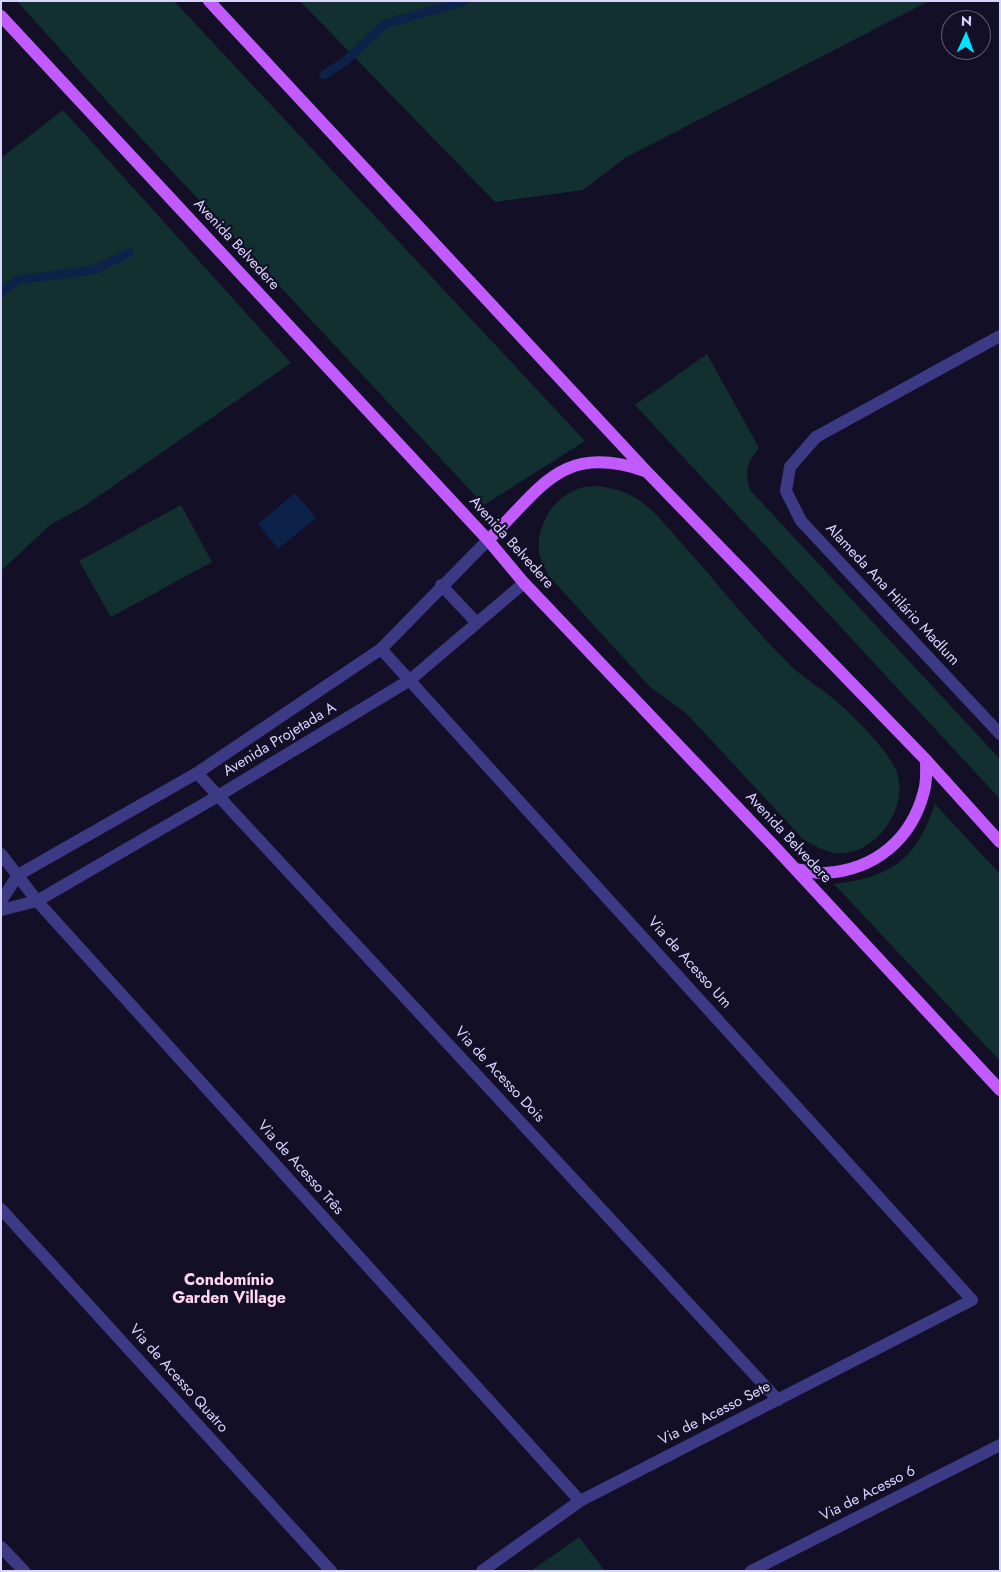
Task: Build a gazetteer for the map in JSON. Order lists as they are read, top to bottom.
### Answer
{
  "streets": {
    "main road": ["Avenida Belvedere"],
    "street": [
      "Alameda Ana Hilário Madlum",
      "Avenida Projetada A",
      "Via de Acesso Um",
      "Via de Acesso Dois",
      "Via de Acesso Três",
      "Via de Acesso Quatro",
      "Via de Acesso Sete",
      "Via de Acesso 6"
    ]
  },
  "crossings": [
    ["Avenida Belvedere", "Avenida Projetada A"],
    ["Avenida Projetada A", "Via de Acesso Um"],
    ["Avenida Projetada A", "Via de Acesso Dois"],
    ["Avenida Projetada A", "Via de Acesso Três"],
    ["Via de Acesso Um", "Via de Acesso Sete"],
    ["Via de Acesso Dois", "Via de Acesso Sete"],
    ["Via de Acesso Três", "Via de Acesso Sete"]
  ],
  "districts": ["Condomínio Garden Village"],
  "north": "top"
}
